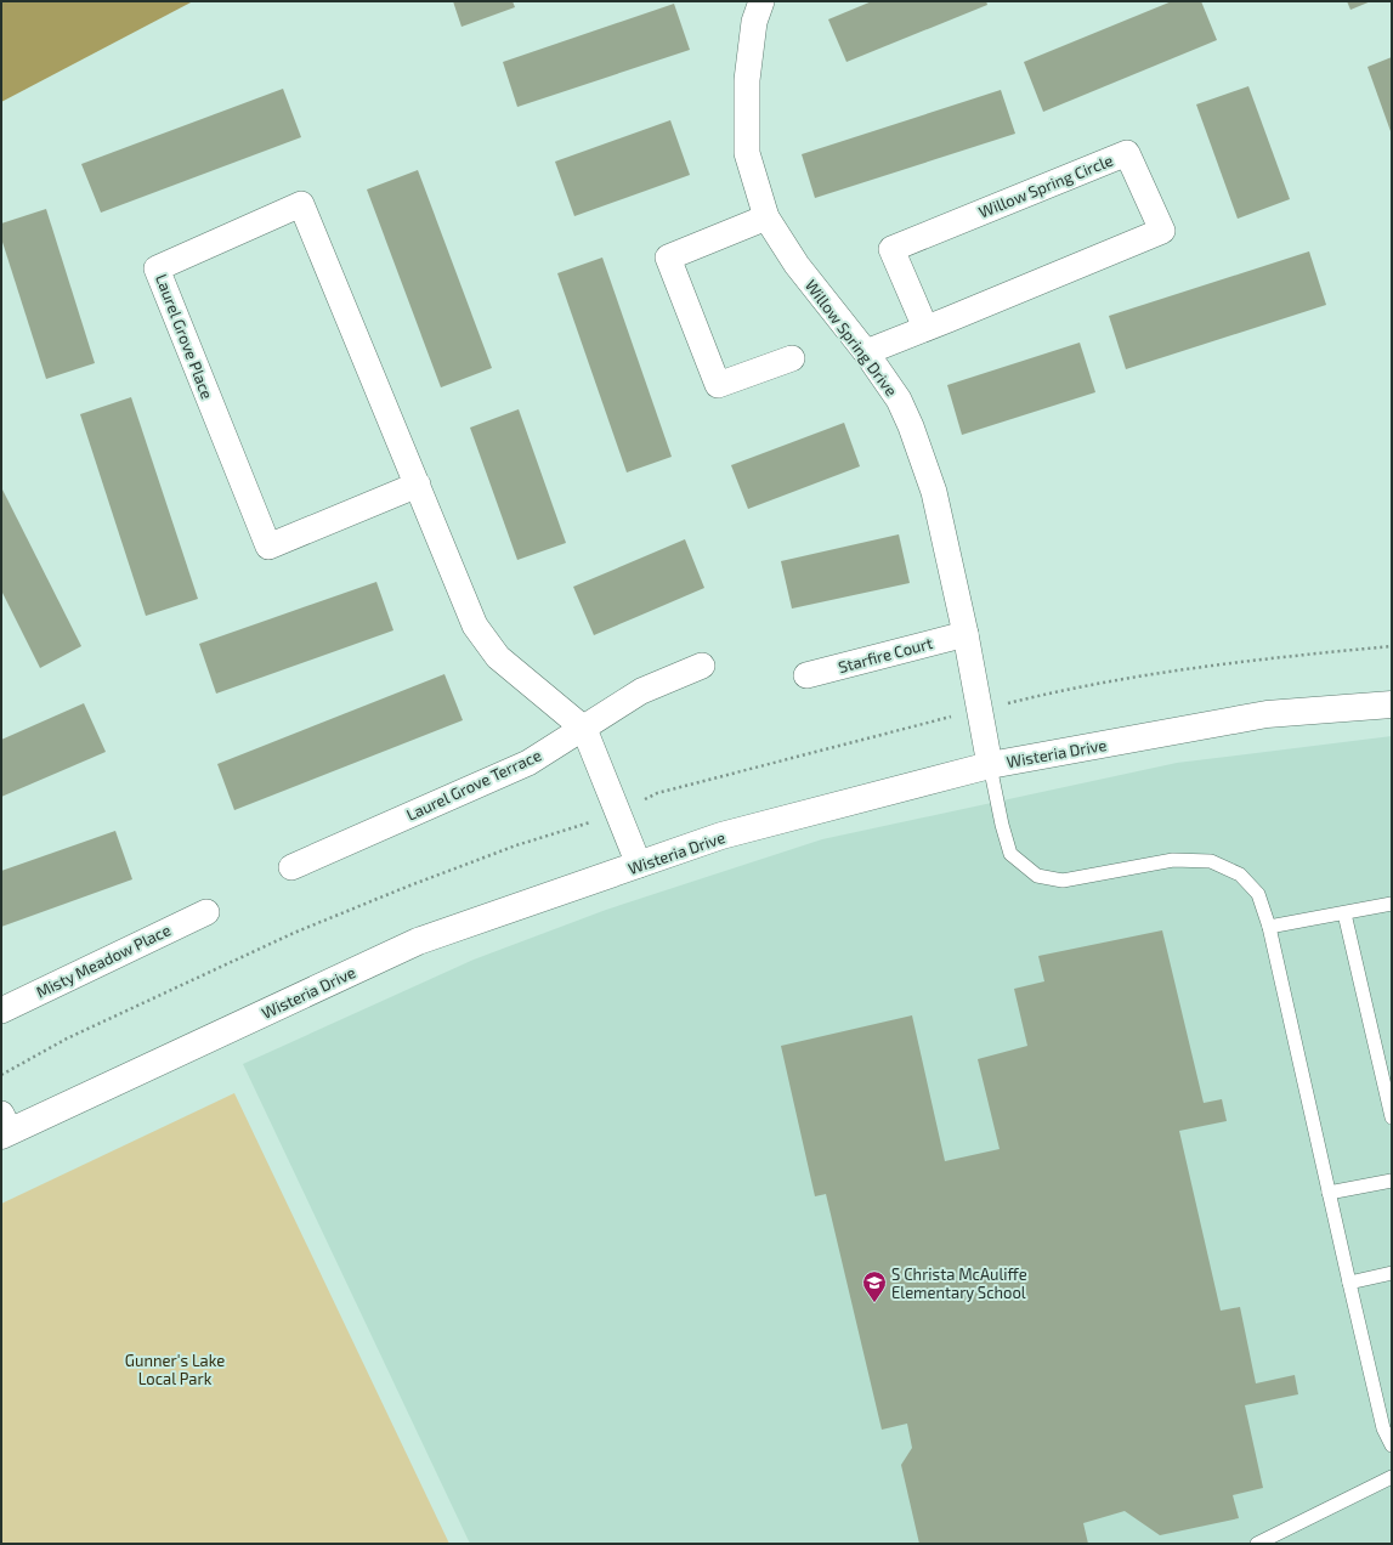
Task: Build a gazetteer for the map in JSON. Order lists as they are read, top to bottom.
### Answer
{
  "streets": {
    "street": [
      "Willow Spring Circle",
      "Laurel Grove Place",
      "Willow Spring Drive",
      "Starfire Court",
      "Wisteria Drive",
      "Laurel Grove Terrace",
      "Misty Meadow Place"
    ]
  },
  "crossings": [
    ["Willow Spring Circle", "Willow Spring Drive"],
    ["Laurel Grove Place", "Wisteria Drive"],
    ["Laurel Grove Place", "Laurel Grove Terrace"],
    ["Willow Spring Drive", "Starfire Court"],
    ["Willow Spring Drive", "Wisteria Drive"]
  ],
  "parks": ["Gunner's Lake Local Park"],
  "places": {
    "school or university": ["S Christa McAuliffe Elementary School"]
  }
}
